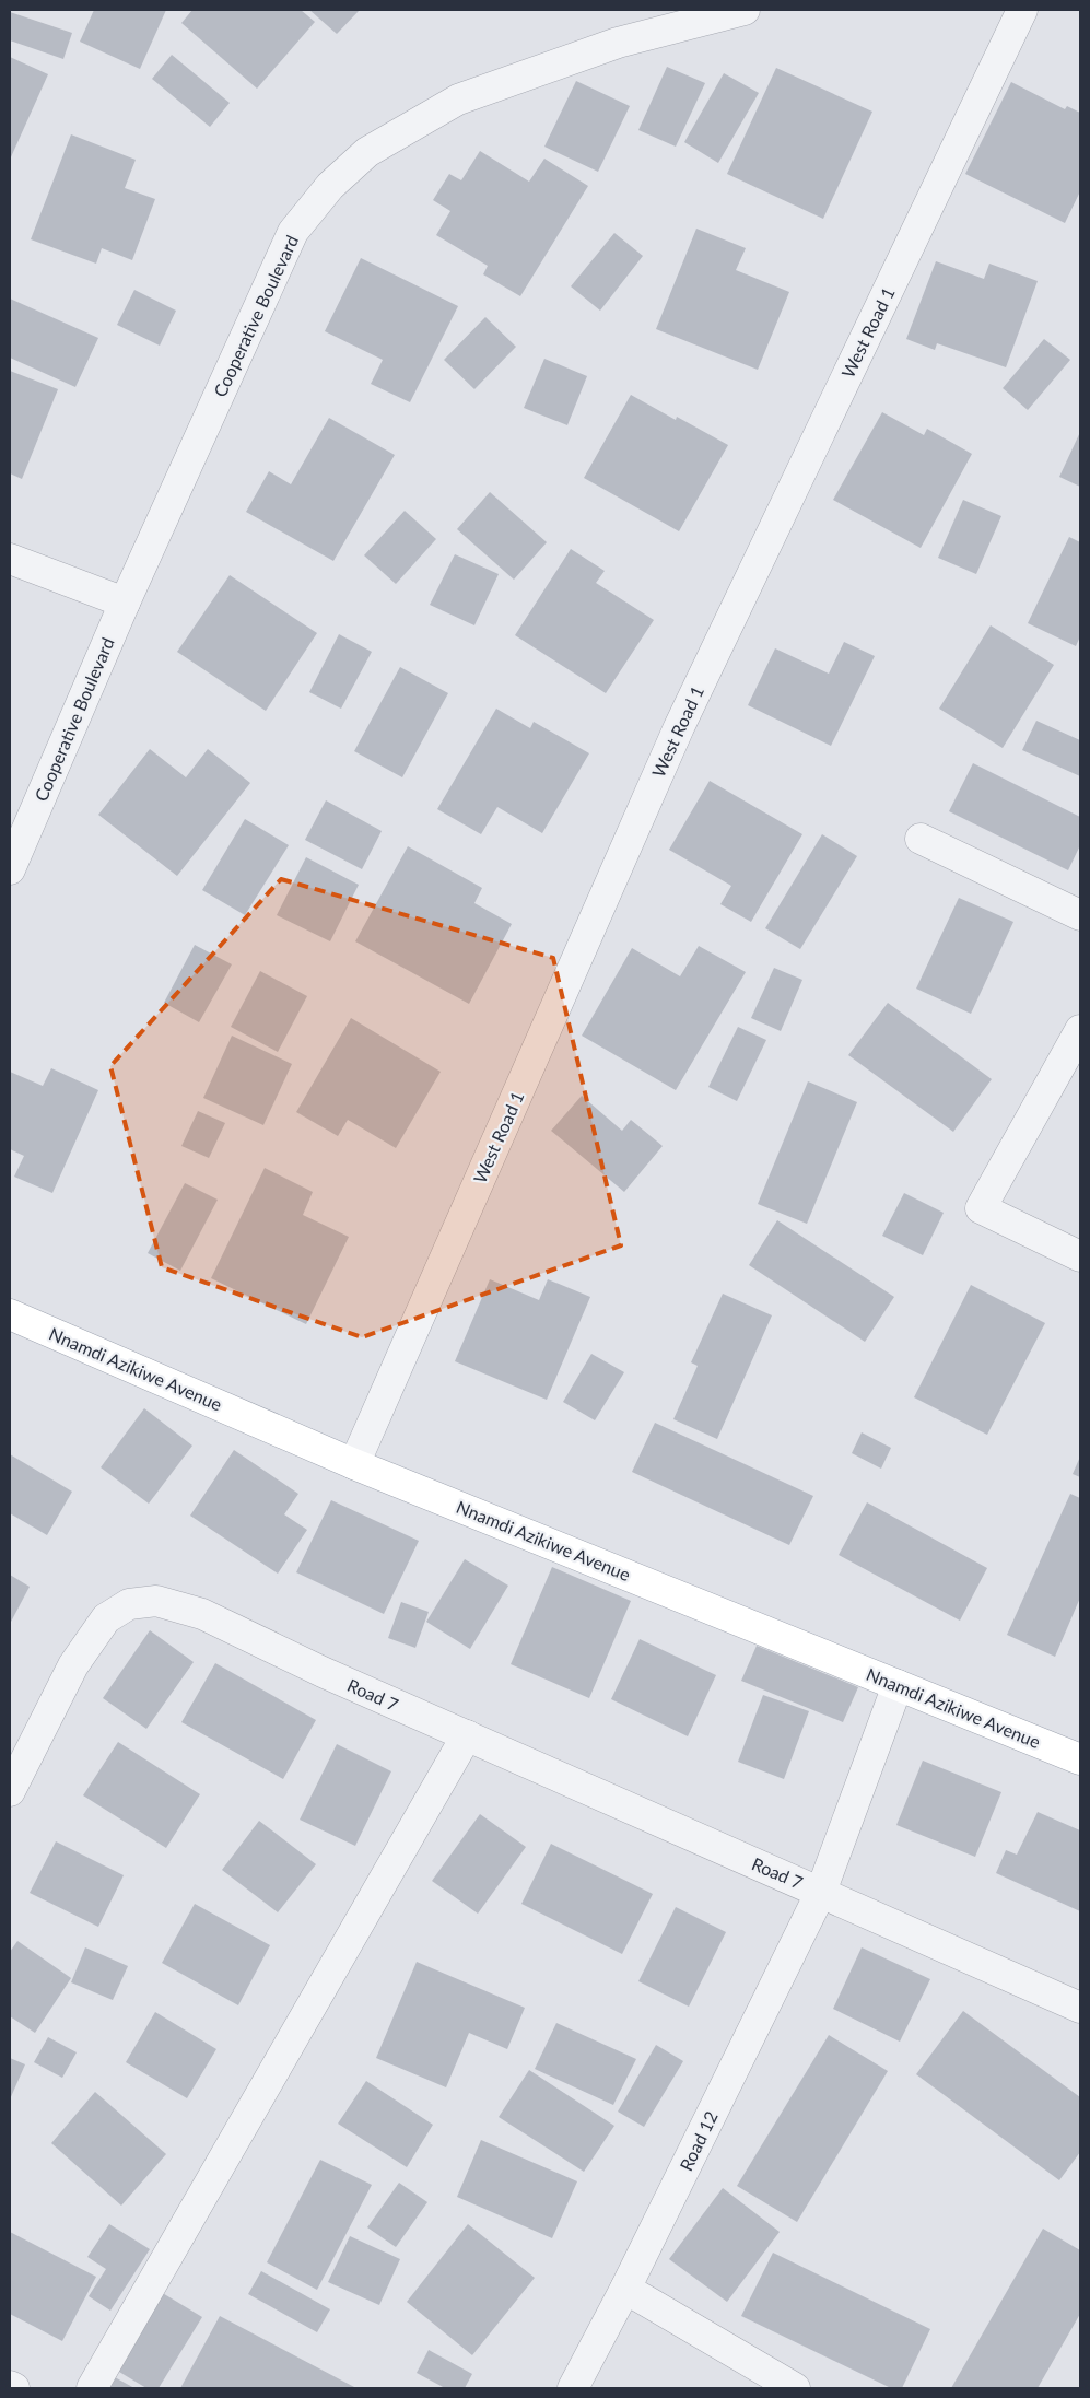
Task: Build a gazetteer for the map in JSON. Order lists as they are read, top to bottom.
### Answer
{
  "streets": {
    "main road": ["Nnamdi Azikiwe Avenue"],
    "street": [
      "Cooperative Boulevard",
      "West Road 1",
      "Road 7",
      "Road 12"
    ]
  },
  "crossings": [
    ["West Road 1", "Nnamdi Azikiwe Avenue"],
    ["Nnamdi Azikiwe Avenue", "Road 12"],
    ["Road 7", "Road 12"]
  ]
}
